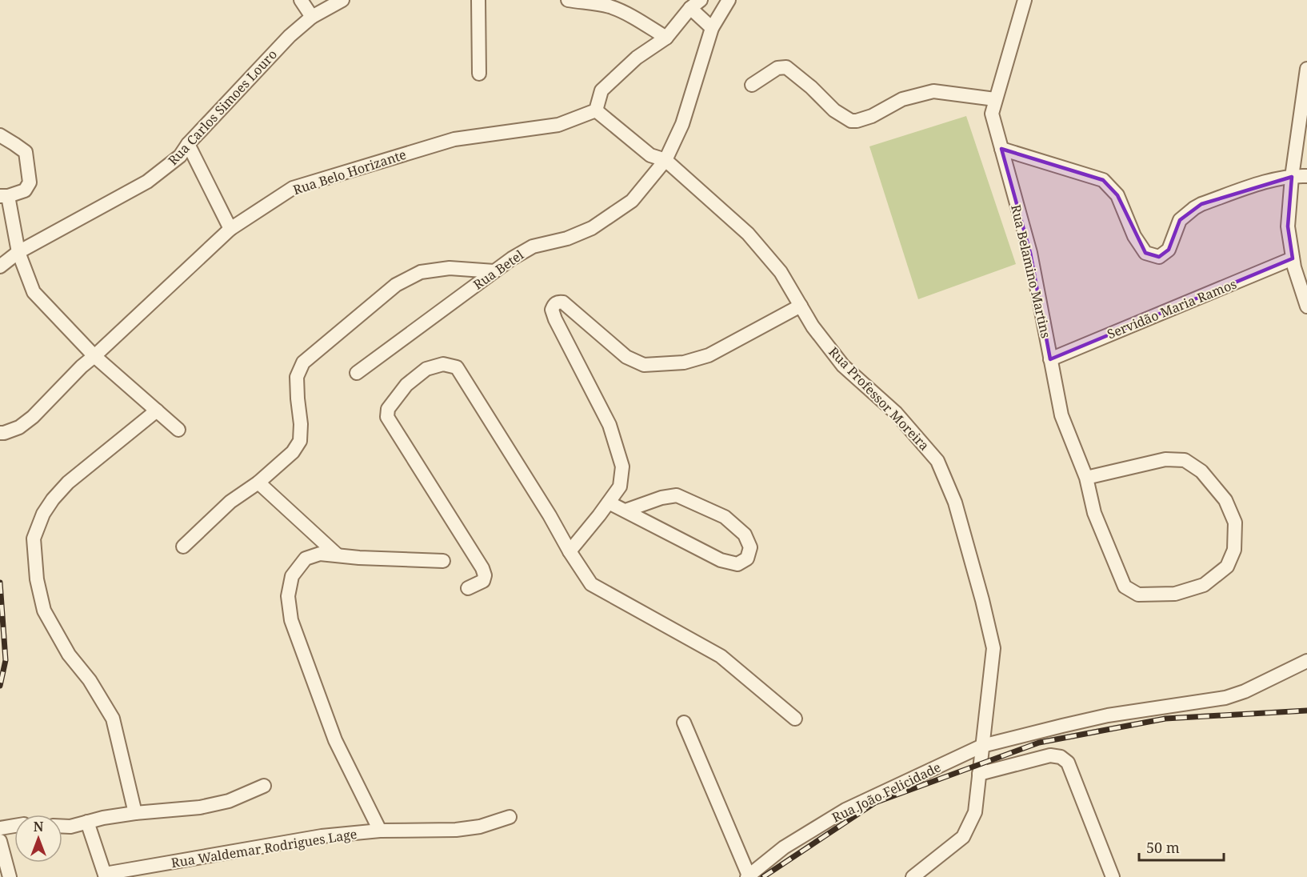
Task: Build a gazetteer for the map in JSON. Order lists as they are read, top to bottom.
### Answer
{
  "streets": {
    "street": [
      "Rua Carlos Simoes Louro",
      "Rua Belo Horizante",
      "Rua Betel",
      "Rua Belamino Martins",
      "Servidão Maria Ramos",
      "Rua Professor Moreira",
      "Rua João Felicidade",
      "Rua Waldemar Rodrigues Lage"
    ]
  },
  "crossings": [
    ["Rua Belo Horizante", "Rua Professor Moreira"],
    ["Rua Betel", "Rua Professor Moreira"],
    ["Rua Belamino Martins", "Servidão Maria Ramos"],
    ["Rua Professor Moreira", "Rua João Felicidade"]
  ],
  "scale_bar": "50 m",
  "north": "top"
}
